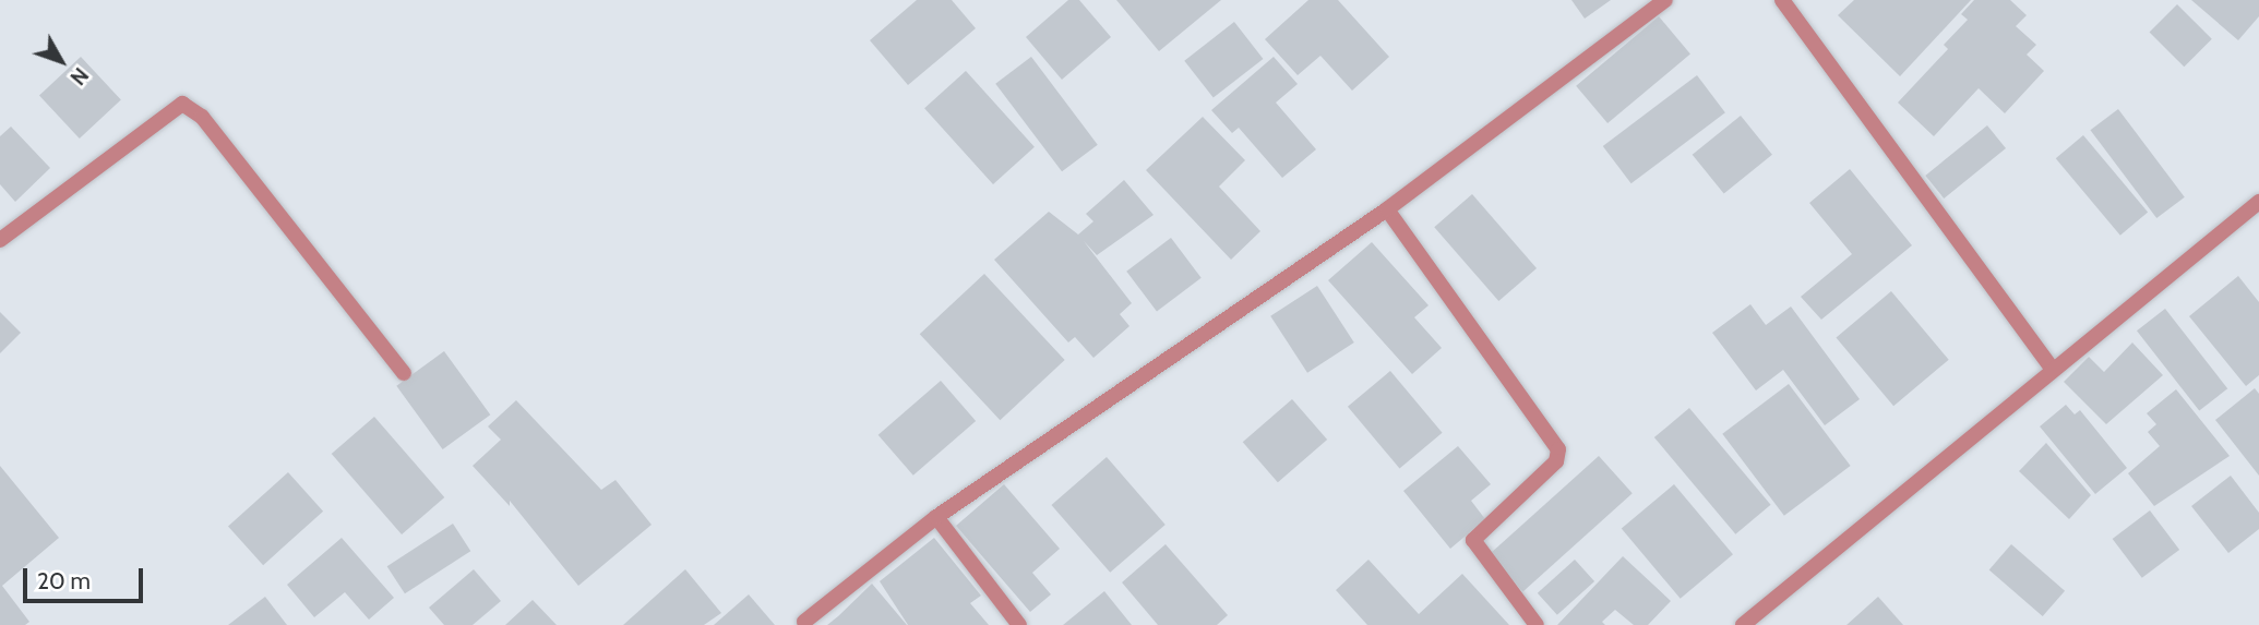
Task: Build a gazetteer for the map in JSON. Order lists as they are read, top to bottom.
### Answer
{
  "scale_bar": "20 m",
  "north": "bottom right"
}
